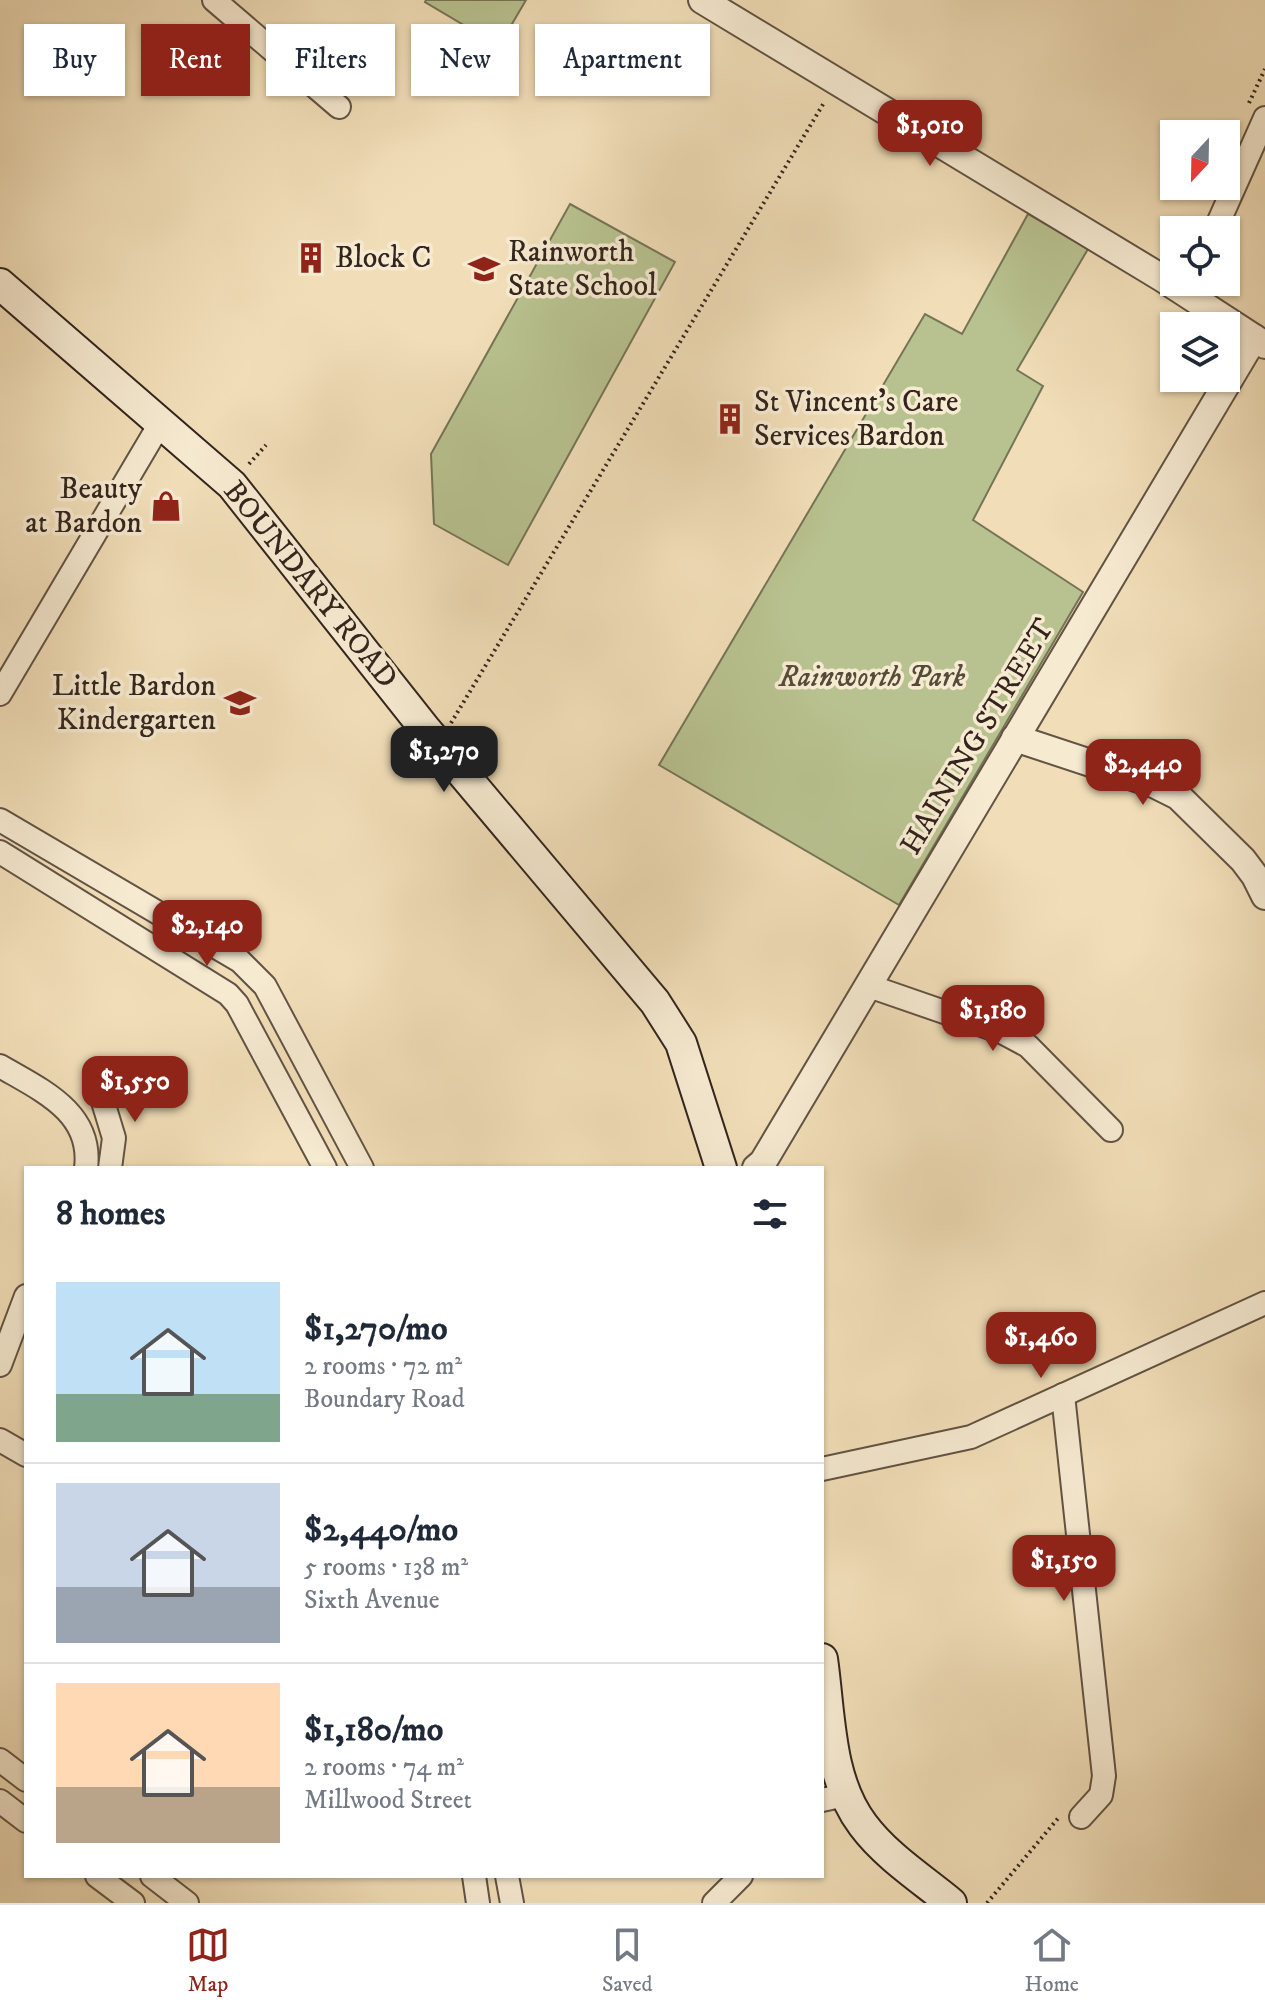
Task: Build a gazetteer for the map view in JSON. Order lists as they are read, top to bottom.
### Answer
{
  "streets": {
    "main road": ["BOUNDARY ROAD"],
    "street": ["HAINING STREET"]
  },
  "parks": ["Rainworth Park"],
  "places": {
    "building": ["Block C", "St Vincent's Care Services Bardon"],
    "school or university": ["Rainworth State School", "Little Bardon Kindergarten"],
    "shop": ["Beauty at Bardon"]
  },
  "north": "bottom",
  "page": {
    "chip": [
      "Buy",
      "Rent",
      "Filters",
      "New",
      "Apartment"
    ],
    "price": [
      "$1,010",
      "$1,270",
      "$2,440",
      "$2,140",
      "$1,180",
      "$1,550",
      "$1,460",
      "$1,150"
    ],
    "heading": "8 homes",
    "list": [
      {
        "name": "$1,270/mo",
        "note": "2 rooms · 72 m² · Boundary Road"
      },
      {
        "name": "$2,440/mo",
        "note": "5 rooms · 138 m² · Sixth Avenue"
      },
      {
        "name": "$1,180/mo",
        "note": "2 rooms · 74 m² · Millwood Street"
      }
    ],
    "tabs": ["Map", "Saved", "Home"]
  }
}
